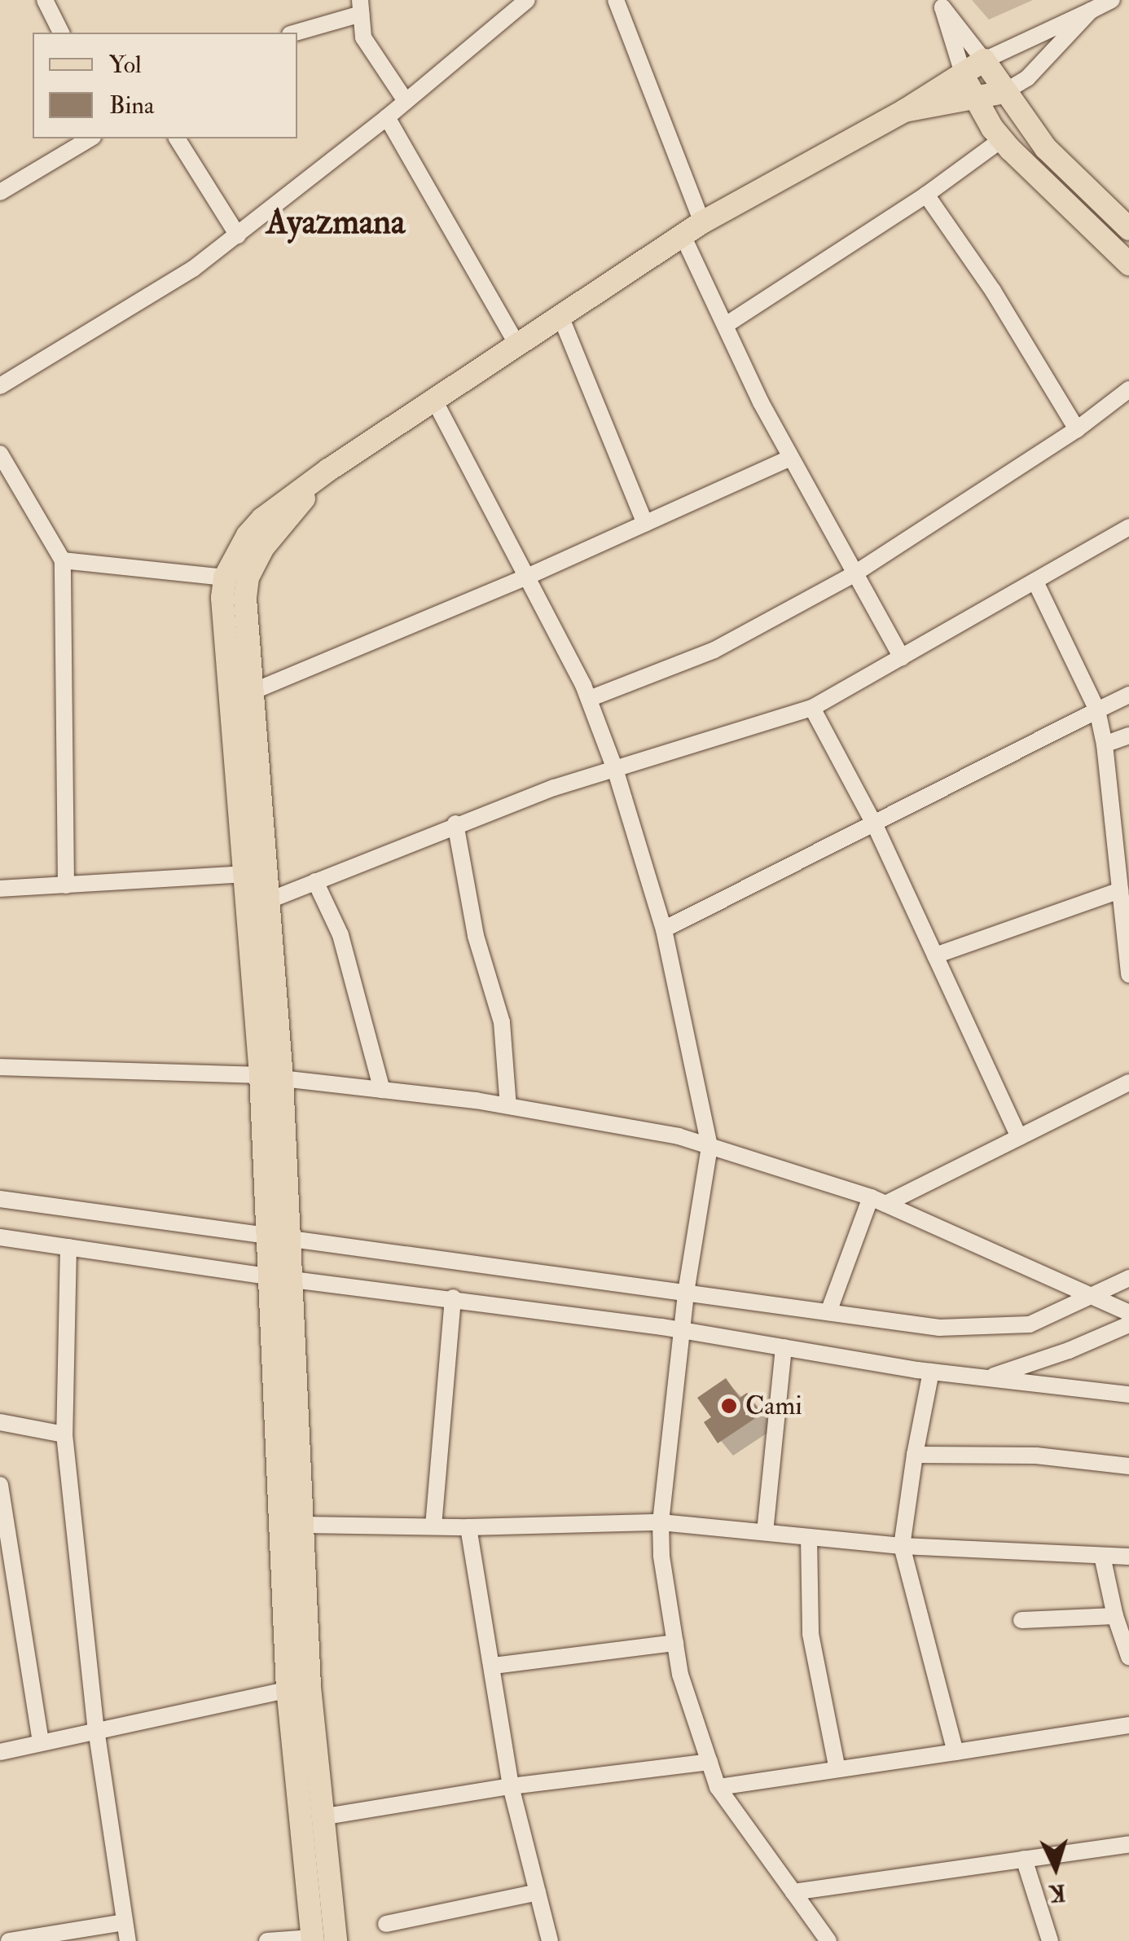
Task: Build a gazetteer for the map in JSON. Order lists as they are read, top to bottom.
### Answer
{
  "districts": ["Ayazmana"],
  "places": ["Cami"],
  "legend": ["Yol", "Bina"],
  "north": "bottom"
}
